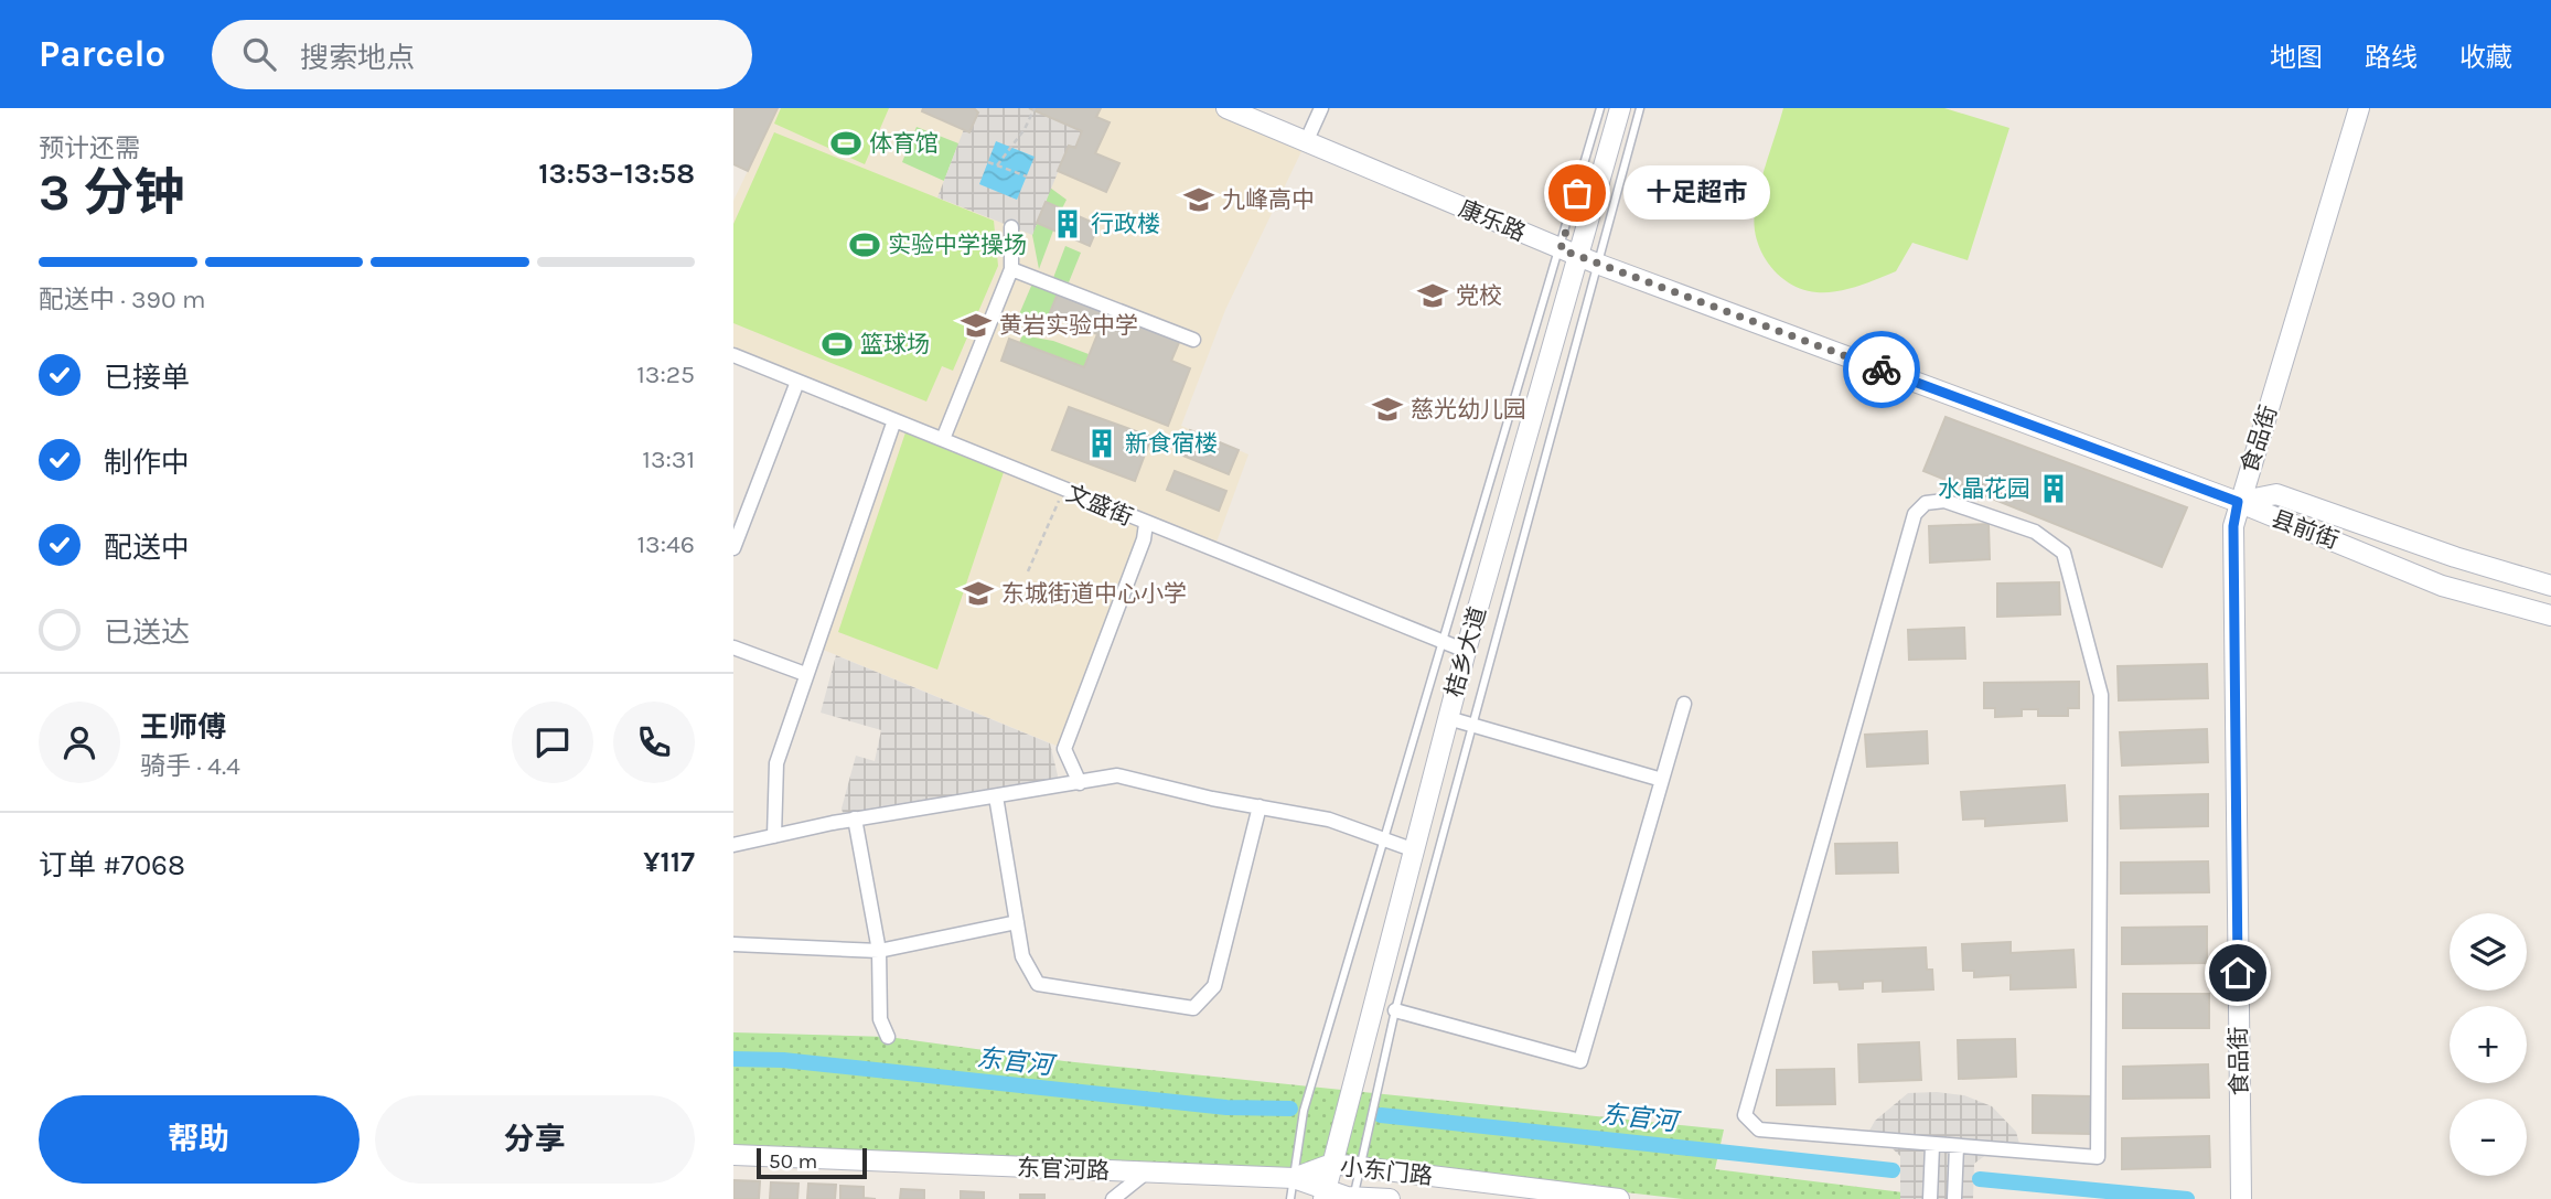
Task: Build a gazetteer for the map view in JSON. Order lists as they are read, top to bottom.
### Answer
{
  "streets": {
    "street": [
      "康乐路",
      "食品街",
      "文盛街",
      "县前街",
      "桔乡大道",
      "东官河路",
      "小东门路"
    ]
  },
  "crossings": [
    ["康乐路", "食品街"],
    ["康乐路", "县前街"],
    ["康乐路", "桔乡大道"],
    ["食品街", "县前街"],
    ["文盛街", "桔乡大道"],
    ["桔乡大道", "东官河路"],
    ["桔乡大道", "小东门路"],
    ["东官河路", "小东门路"]
  ],
  "water": ["东官河"],
  "places": {
    "sports": ["体育馆", "实验中学操场", "篮球场"],
    "other": ["十足超市"],
    "school or university": [
      "九峰高中",
      "党校",
      "黄岩实验中学",
      "慈光幼儿园",
      "东城街道中心小学"
    ],
    "building": ["行政楼", "新食宿楼", "水晶花园"]
  },
  "scale_bar": "50 m",
  "page": {
    "header": "Parcelo",
    "search": "搜索地点",
    "nav": ["地图", "路线", "收藏"],
    "heading": ["3 分钟", "预计还需", "13:53–13:58"],
    "panel": [
      "王师傅",
      "骑手 · 4.4",
      "订单 #7068",
      "¥117"
    ],
    "bubble": "十足超市",
    "bar": "配送中 · 390 m",
    "list": [
      ["已接单", "13:25"],
      ["制作中", "13:31"],
      ["配送中", "13:46"],
      "已送达"
    ],
    "map_buttons": ["+", "−"],
    "buttons": ["帮助", "分享"],
    "scale": "50 m"
  }
}
